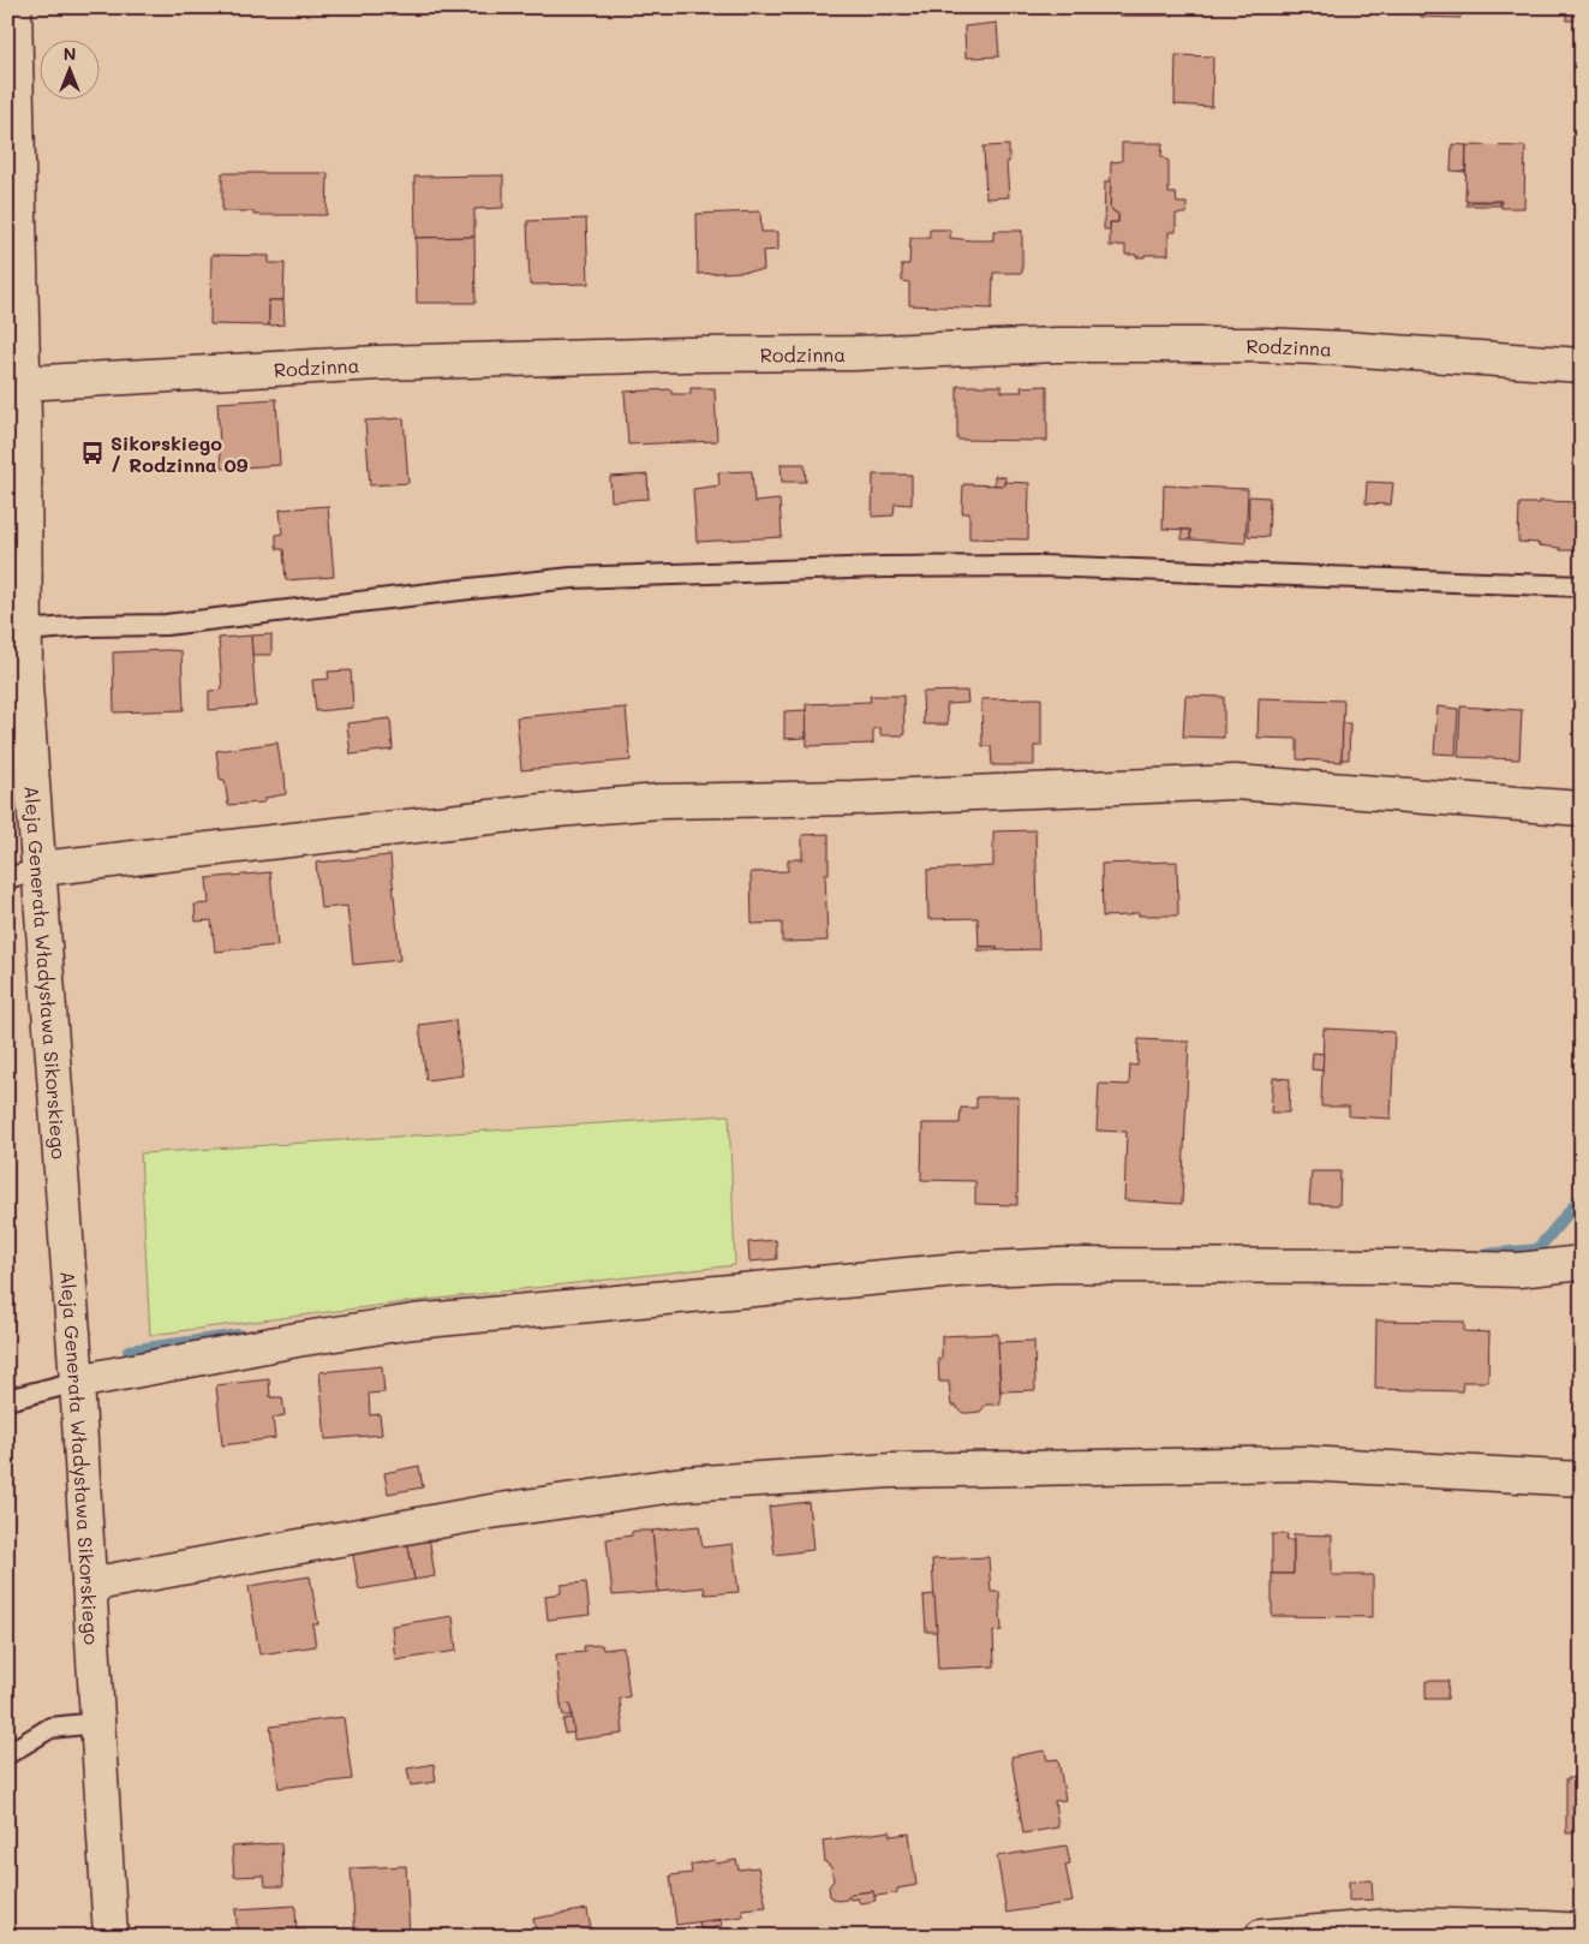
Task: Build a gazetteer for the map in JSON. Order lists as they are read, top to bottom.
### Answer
{
  "streets": {
    "street": ["Rodzinna", "Aleja Generała Władysława Sikorskiego"]
  },
  "crossings": [
    ["Rodzinna", "Aleja Generała Władysława Sikorskiego"]
  ],
  "places": {
    "bus stop": ["Sikorskiego / Rodzinna 09"]
  },
  "north": "top"
}
